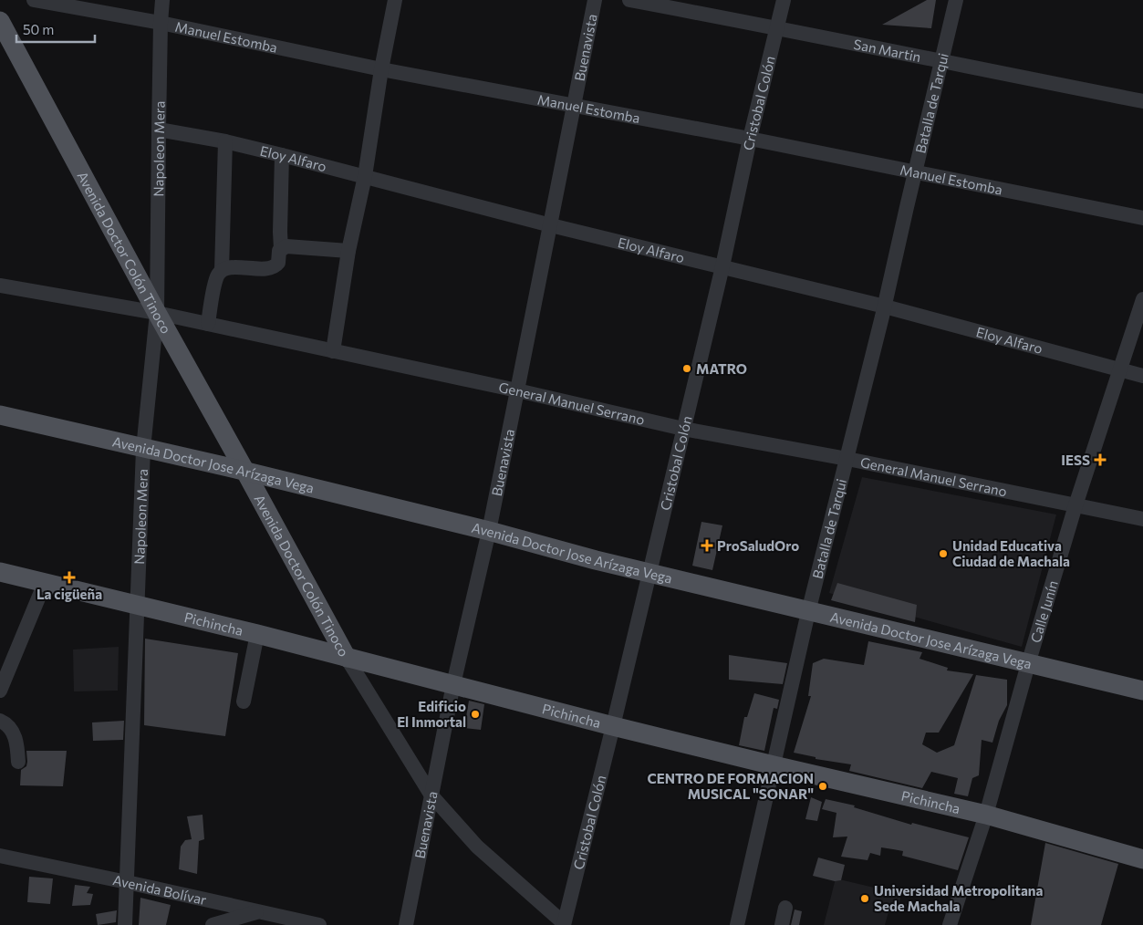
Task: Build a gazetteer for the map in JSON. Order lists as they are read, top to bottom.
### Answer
{
  "streets": {
    "main road": ["Avenida Doctor Colón Tinoco", "Avenida Doctor Jose Arízaga Vega", "Pichincha"],
    "street": [
      "Manuel Estomba",
      "Buenavista",
      "San Martin",
      "Cristobal Colón",
      "Batalla de Tarqui",
      "Napoleon Mera",
      "Eloy Alfaro",
      "General Manuel Serrano",
      "Calle Junín",
      "Avenida Bolívar"
    ]
  },
  "crossings": [
    ["Manuel Estomba", "Buenavista"],
    ["Manuel Estomba", "Cristobal Colón"],
    ["Manuel Estomba", "Batalla de Tarqui"],
    ["Manuel Estomba", "Napoleon Mera"],
    ["Buenavista", "Eloy Alfaro"],
    ["Buenavista", "Avenida Doctor Colón Tinoco"],
    ["Buenavista", "General Manuel Serrano"],
    ["Buenavista", "Avenida Doctor Jose Arízaga Vega"],
    ["Buenavista", "Pichincha"],
    ["San Martin", "Cristobal Colón"],
    ["San Martin", "Batalla de Tarqui"],
    ["Cristobal Colón", "Eloy Alfaro"],
    ["Cristobal Colón", "Avenida Doctor Colón Tinoco"],
    ["Cristobal Colón", "General Manuel Serrano"],
    ["Cristobal Colón", "Avenida Doctor Jose Arízaga Vega"],
    ["Cristobal Colón", "Pichincha"],
    ["Batalla de Tarqui", "Eloy Alfaro"],
    ["Batalla de Tarqui", "General Manuel Serrano"],
    ["Batalla de Tarqui", "Avenida Doctor Jose Arízaga Vega"],
    ["Batalla de Tarqui", "Pichincha"],
    ["Napoleon Mera", "Eloy Alfaro"],
    ["Napoleon Mera", "Avenida Doctor Colón Tinoco"],
    ["Napoleon Mera", "General Manuel Serrano"],
    ["Napoleon Mera", "Avenida Doctor Jose Arízaga Vega"],
    ["Napoleon Mera", "Pichincha"],
    ["Napoleon Mera", "Avenida Bolívar"],
    ["Eloy Alfaro", "Calle Junín"],
    ["Avenida Doctor Colón Tinoco", "General Manuel Serrano"],
    ["Avenida Doctor Colón Tinoco", "Avenida Doctor Jose Arízaga Vega"],
    ["Avenida Doctor Colón Tinoco", "Pichincha"],
    ["General Manuel Serrano", "Calle Junín"],
    ["Avenida Doctor Jose Arízaga Vega", "Calle Junín"],
    ["Calle Junín", "Pichincha"]
  ],
  "places": {
    "other": [
      "MATRO",
      "Unidad Educativa Ciudad de Machala",
      "Edificio El Inmortal",
      "CENTRO DE FORMACION MUSICAL \"SONAR\"",
      "Universidad Metropolitana Sede Machala"
    ],
    "health": ["IESS", "ProSaludOro", "La cigüeña"]
  },
  "scale_bar": "50 m"
}
